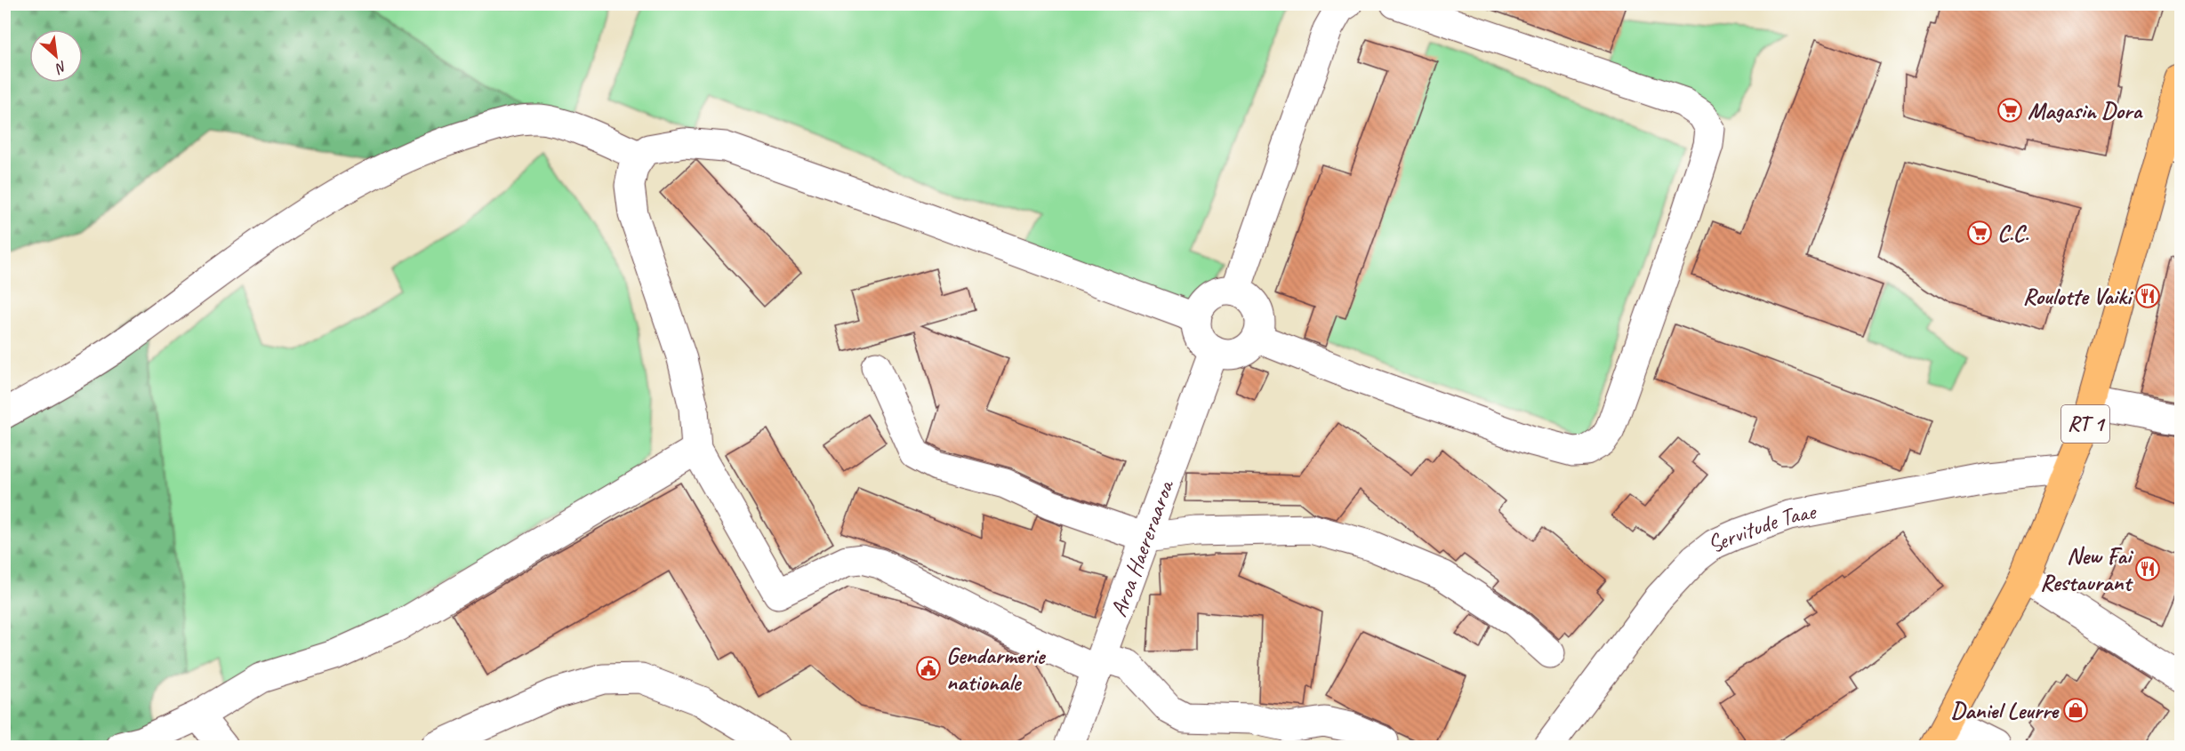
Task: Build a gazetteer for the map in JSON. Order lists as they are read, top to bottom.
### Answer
{
  "streets": {
    "main road": ["RT 1"],
    "street": ["Servitude Taae", "Aroa Haereraaroa"]
  },
  "crossings": [
    ["RT 1", "Servitude Taae"]
  ],
  "places": {
    "supermarket": ["Magasin Dora", "C.C."],
    "restaurant": ["Roulotte Vaiki", "New Fai Restaurant"],
    "public building": ["Gendarmerie nationale"],
    "shop": ["Daniel Leurre"]
  },
  "north": "bottom right"
}
